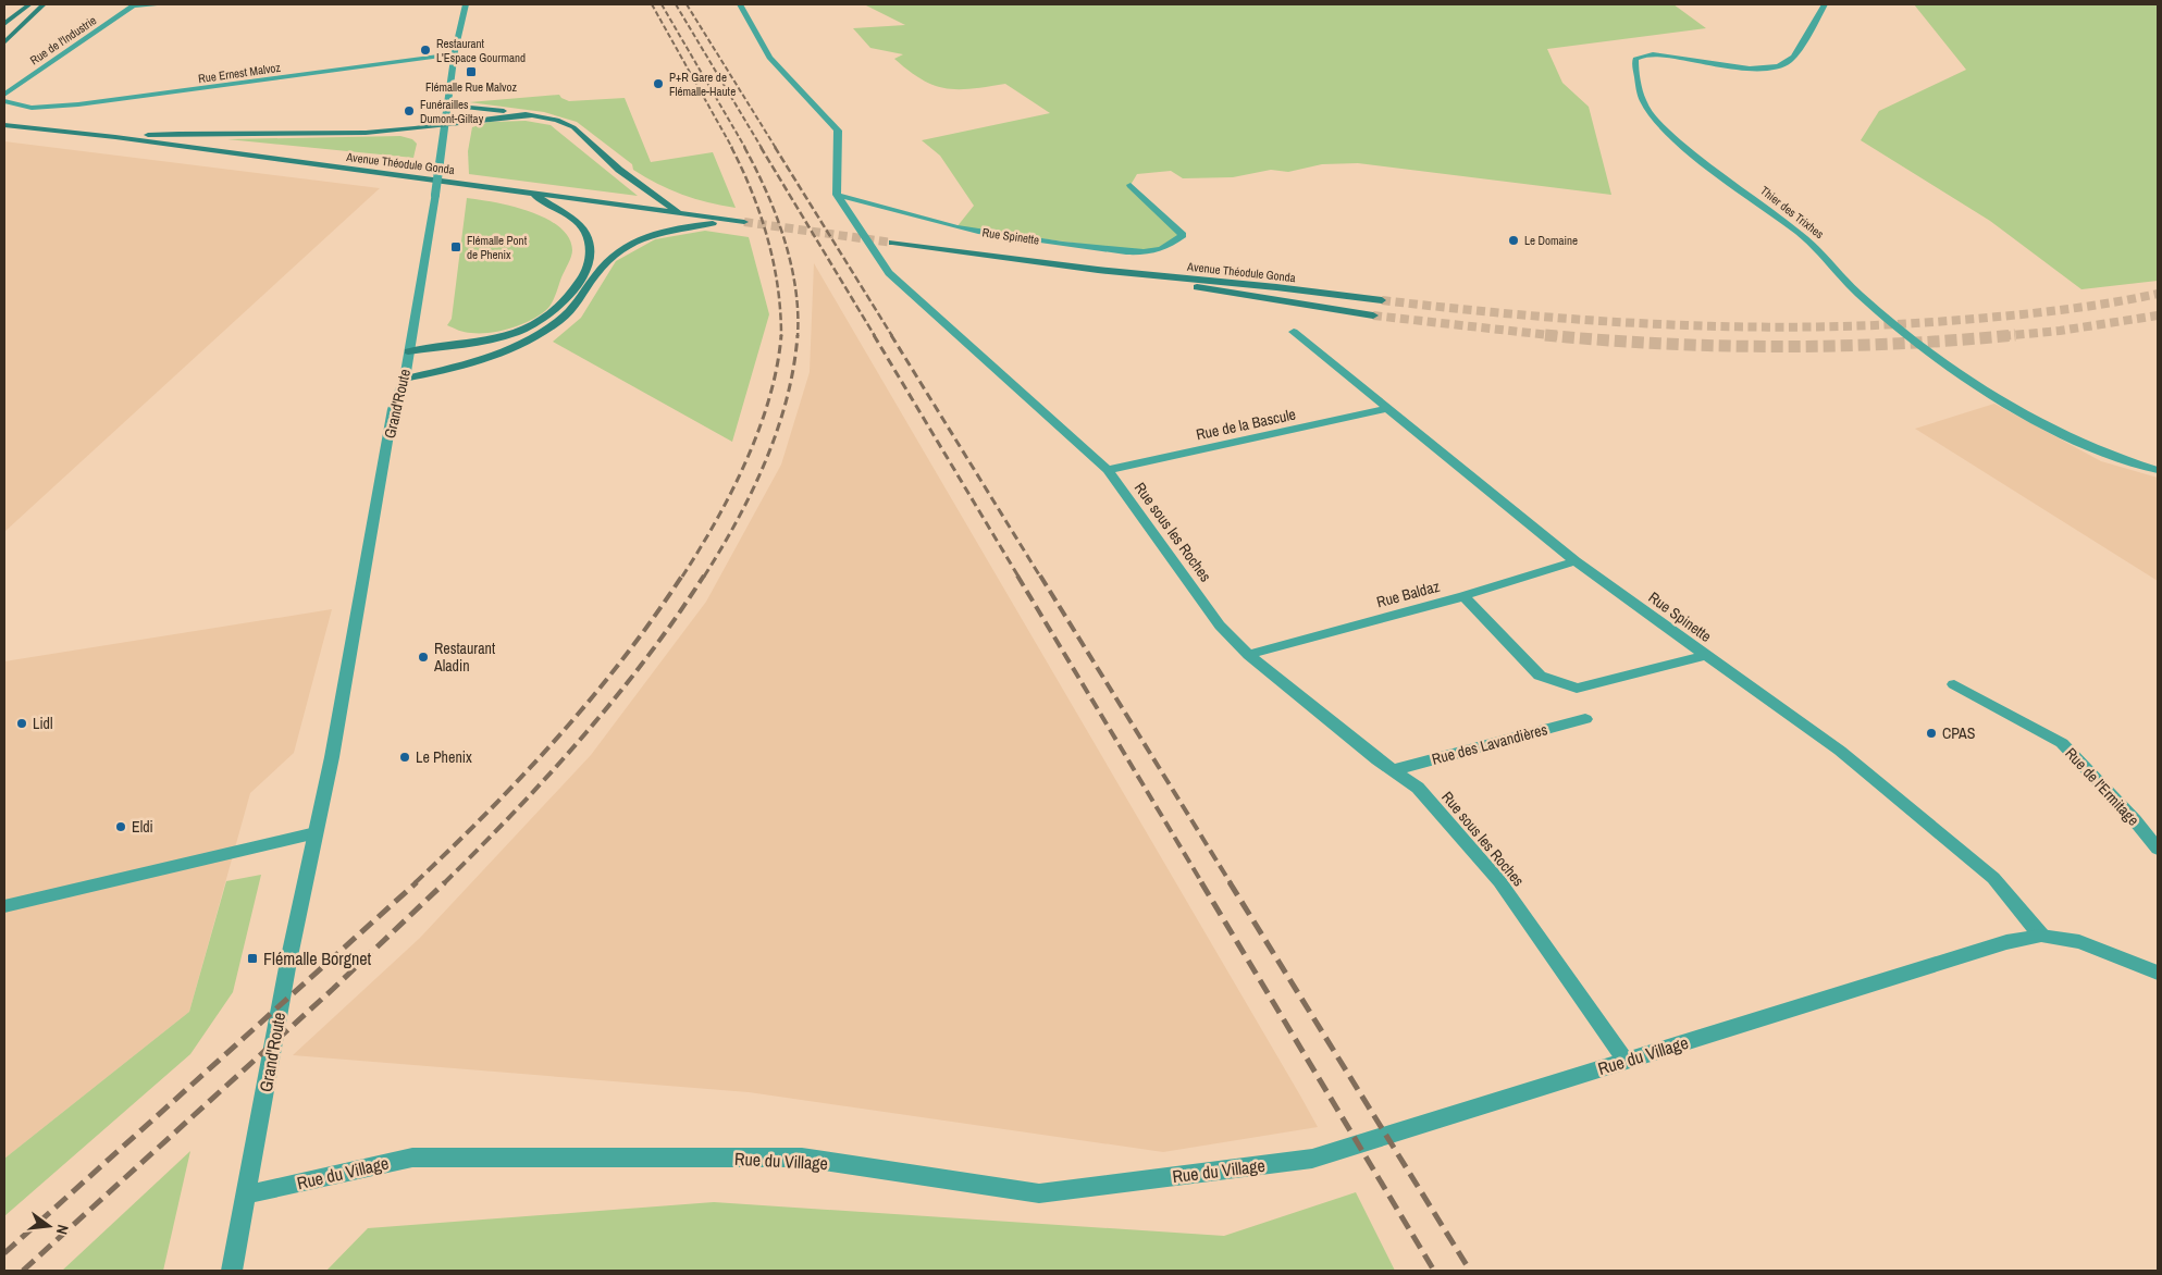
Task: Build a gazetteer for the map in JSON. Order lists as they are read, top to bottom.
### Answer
{
  "streets": {
    "main road": ["Avenue Théodule Gonda"],
    "street": [
      "Rue de l'Industrie",
      "Rue Ernest Malvoz",
      "Thier des Trixhes",
      "Rue Spinette",
      "Grand'Route",
      "Rue de la Bascule",
      "Rue sous les Roches",
      "Rue Baldaz",
      "Rue des Lavandières",
      "Rue de l'Ermitage",
      "Rue du Village"
    ]
  },
  "crossings": [
    ["Rue Ernest Malvoz", "Grand'Route"],
    ["Rue Spinette", "Rue de la Bascule"],
    ["Rue Spinette", "Rue sous les Roches"],
    ["Rue Spinette", "Rue Baldaz"],
    ["Rue Spinette", "Rue du Village"],
    ["Grand'Route", "Rue du Village"],
    ["Rue de la Bascule", "Rue sous les Roches"],
    ["Rue sous les Roches", "Rue Baldaz"],
    ["Rue sous les Roches", "Rue des Lavandières"],
    ["Rue sous les Roches", "Rue du Village"]
  ],
  "places": {
    "other": [
      "Restaurant L'Espace Gourmand",
      "P+R Gare de Flémalle-Haute",
      "Funérailles Dumont-Giltay",
      "Le Domaine",
      "Restaurant Aladin",
      "Lidl",
      "CPAS",
      "Le Phenix",
      "Eldi"
    ],
    "transit": ["Flémalle Rue Malvoz", "Flémalle Pont de Phenix", "Flémalle Borgnet"]
  },
  "north": "right"
}
